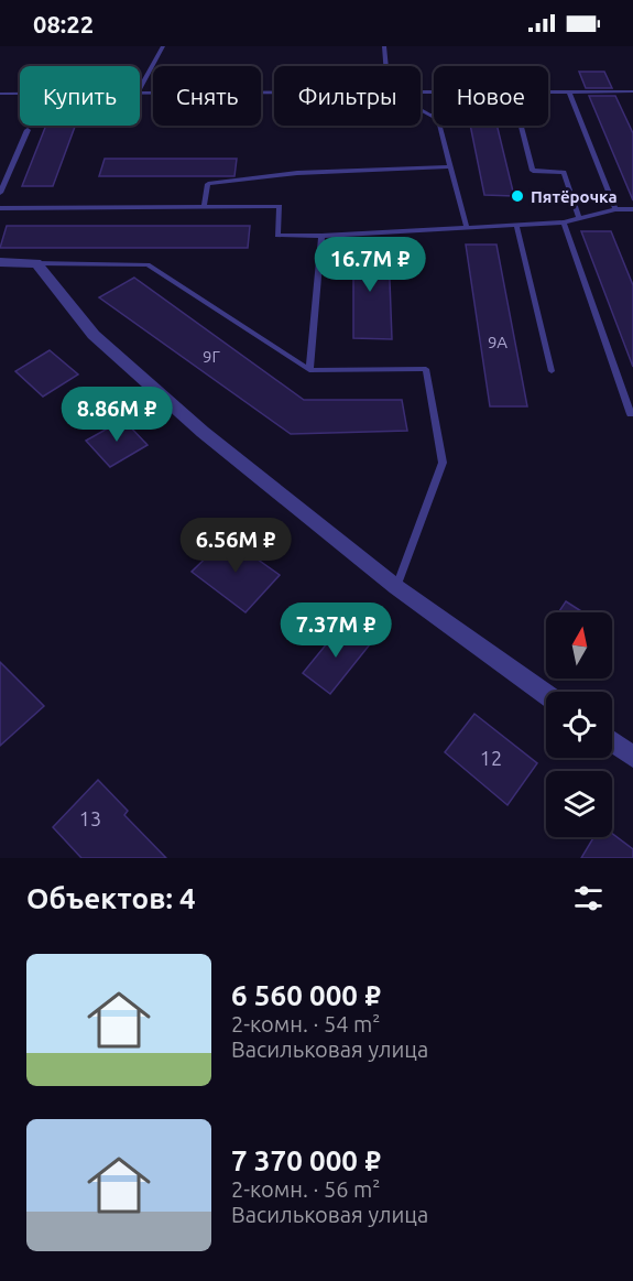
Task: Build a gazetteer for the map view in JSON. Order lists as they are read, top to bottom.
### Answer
{
  "places": ["Пятёрочка"],
  "house_numbers": [
    "9А",
    "9Г",
    "12",
    "13"
  ],
  "north": "top",
  "page": {
    "status": "08:22",
    "chip": [
      "Купить",
      "Снять",
      "Фильтры",
      "Новое"
    ],
    "price": [
      "16.7M ₽",
      "8.86M ₽",
      "6.56M ₽",
      "7.37M ₽"
    ],
    "heading": "Объектов: 4",
    "list": [
      {
        "name": "6 560 000 ₽",
        "note": "2-комн. · 54 m² · Васильковая улица"
      },
      {
        "name": "7 370 000 ₽",
        "note": "2-комн. · 56 m² · Васильковая улица"
      }
    ]
  }
}
